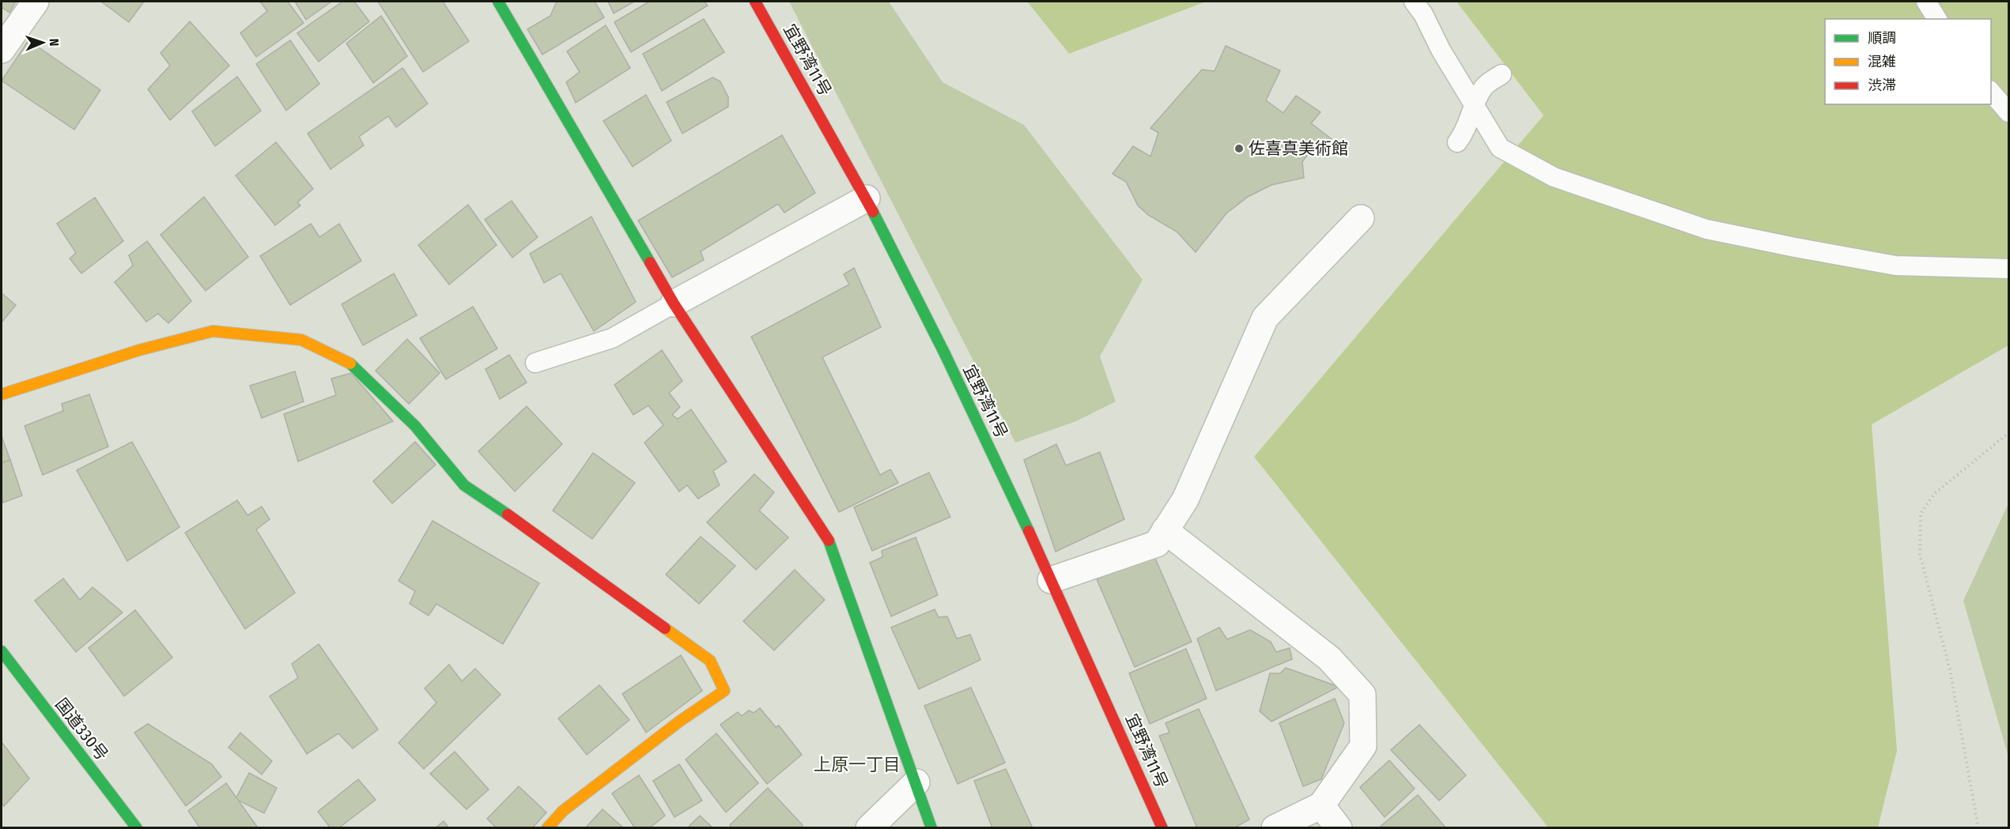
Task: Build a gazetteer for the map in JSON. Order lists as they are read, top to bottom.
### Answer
{
  "streets": {
    "main road": ["宜野湾11号", "国道330号"]
  },
  "districts": ["上原一丁目"],
  "places": ["佐喜真美術館"],
  "legend": ["順調", "混雑", "渋滞"],
  "north": "right"
}
